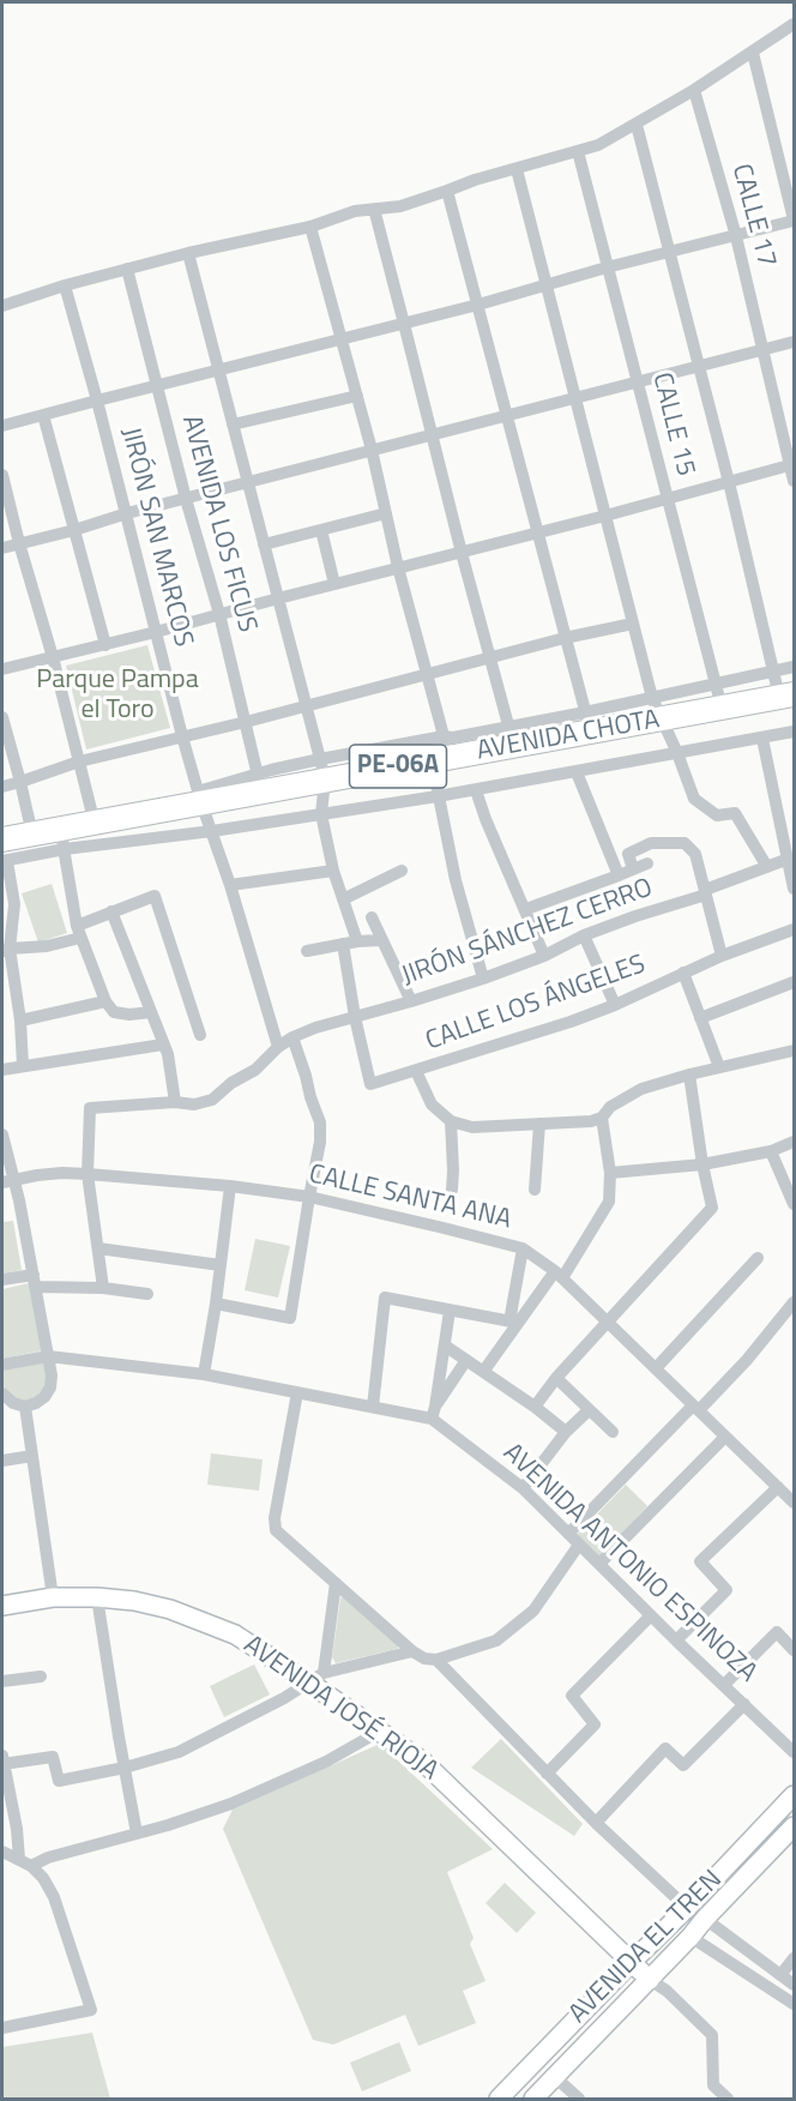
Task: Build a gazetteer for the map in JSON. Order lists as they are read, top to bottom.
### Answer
{
  "streets": {
    "highway": ["AVENIDA CHOTA", "PE-06A"],
    "street": [
      "CALLE 17",
      "CALLE 15",
      "AVENIDA LOS FICUS",
      "JIRÓN SAN MARCOS",
      "JIRÓN SÁNCHEZ CERRO",
      "CALLE LOS ÁNGELES",
      "CALLE SANTA ANA",
      "AVENIDA ANTONIO ESPINOZA",
      "AVENIDA JOSÉ RIOJA",
      "AVENIDA EL TREN"
    ]
  },
  "crossings": [
    ["CALLE 15", "AVENIDA CHOTA"],
    ["AVENIDA LOS FICUS", "AVENIDA CHOTA"],
    ["JIRÓN SAN MARCOS", "AVENIDA CHOTA"],
    ["JIRÓN SAN MARCOS", "JIRÓN SÁNCHEZ CERRO"],
    ["JIRÓN SÁNCHEZ CERRO", "CALLE LOS ÁNGELES"],
    ["JIRÓN SÁNCHEZ CERRO", "CALLE SANTA ANA"],
    ["AVENIDA JOSÉ RIOJA", "AVENIDA EL TREN"]
  ],
  "parks": ["Parque Pampa el Toro"]
}
